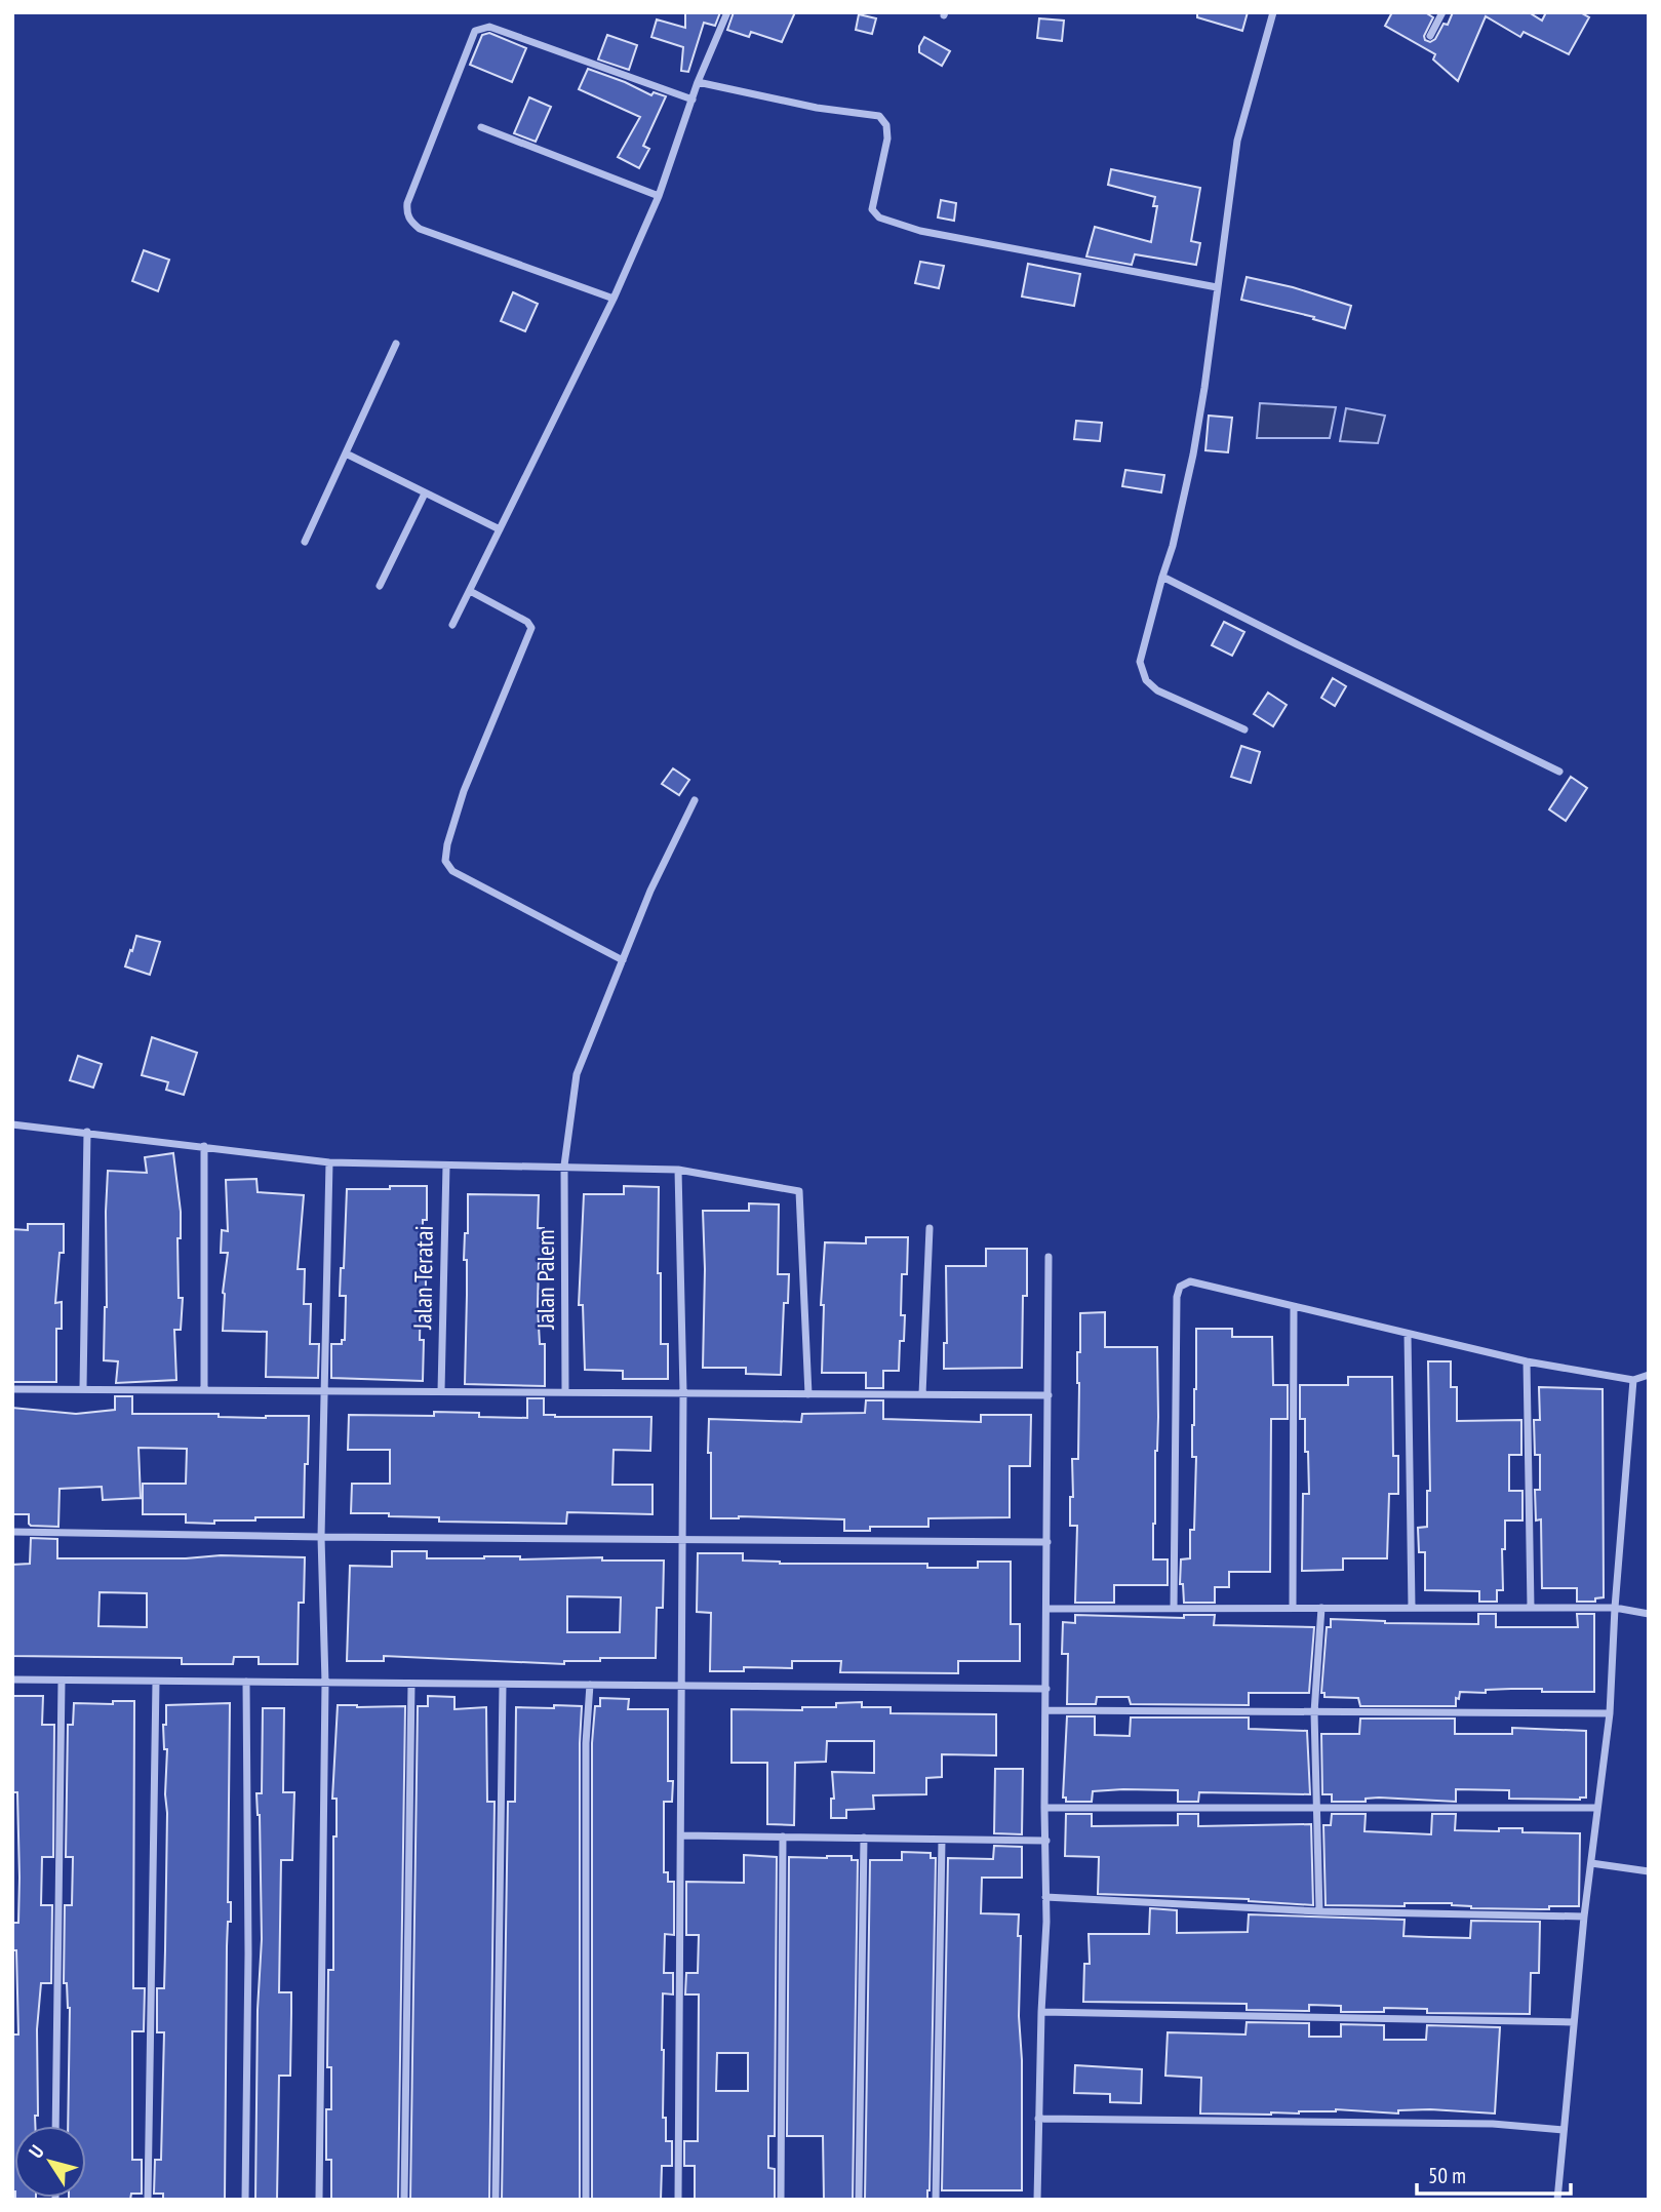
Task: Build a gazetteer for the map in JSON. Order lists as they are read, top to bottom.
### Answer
{
  "streets": {
    "street": ["Jalan Teratai", "Jalan Palem"]
  },
  "scale_bar": "50 m",
  "north": "top left"
}
